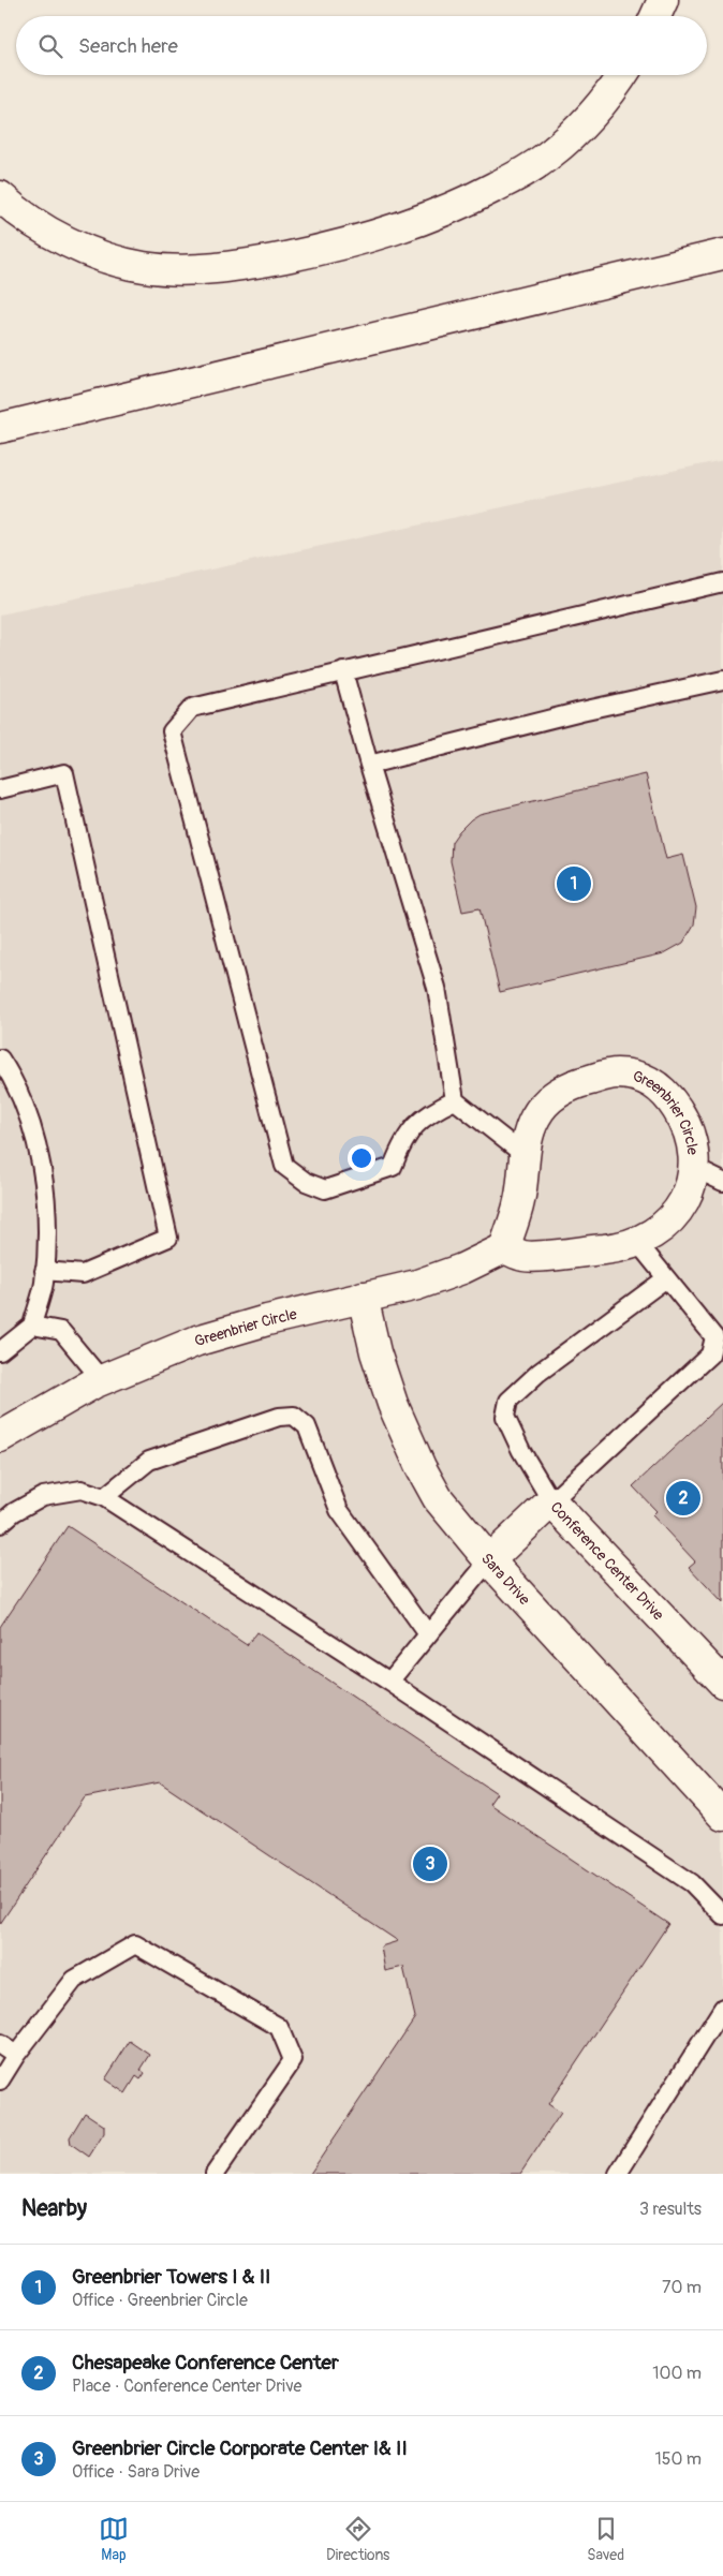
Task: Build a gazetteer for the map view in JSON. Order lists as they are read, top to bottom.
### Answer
{
  "streets": {
    "main road": ["Greenbrier Circle", "Conference Center Drive", "Sara Drive"]
  },
  "crossings": [
    ["Greenbrier Circle", "Sara Drive"],
    ["Conference Center Drive", "Sara Drive"]
  ],
  "page": {
    "search": "Search here",
    "pins": ["1", "2", "3"],
    "heading": ["Nearby", "3 results"],
    "list": [
      {
        "mark": "1",
        "name": "Greenbrier Towers I & II",
        "note": "Office · Greenbrier Circle",
        "value": "70 m"
      },
      {
        "mark": "2",
        "name": "Chesapeake Conference Center",
        "note": "Place · Conference Center Drive",
        "value": "100 m"
      },
      {
        "mark": "3",
        "name": "Greenbrier Circle Corporate Center I& II",
        "note": "Office · Sara Drive",
        "value": "150 m"
      }
    ],
    "nav": ["Map", "Directions", "Saved"]
  }
}
